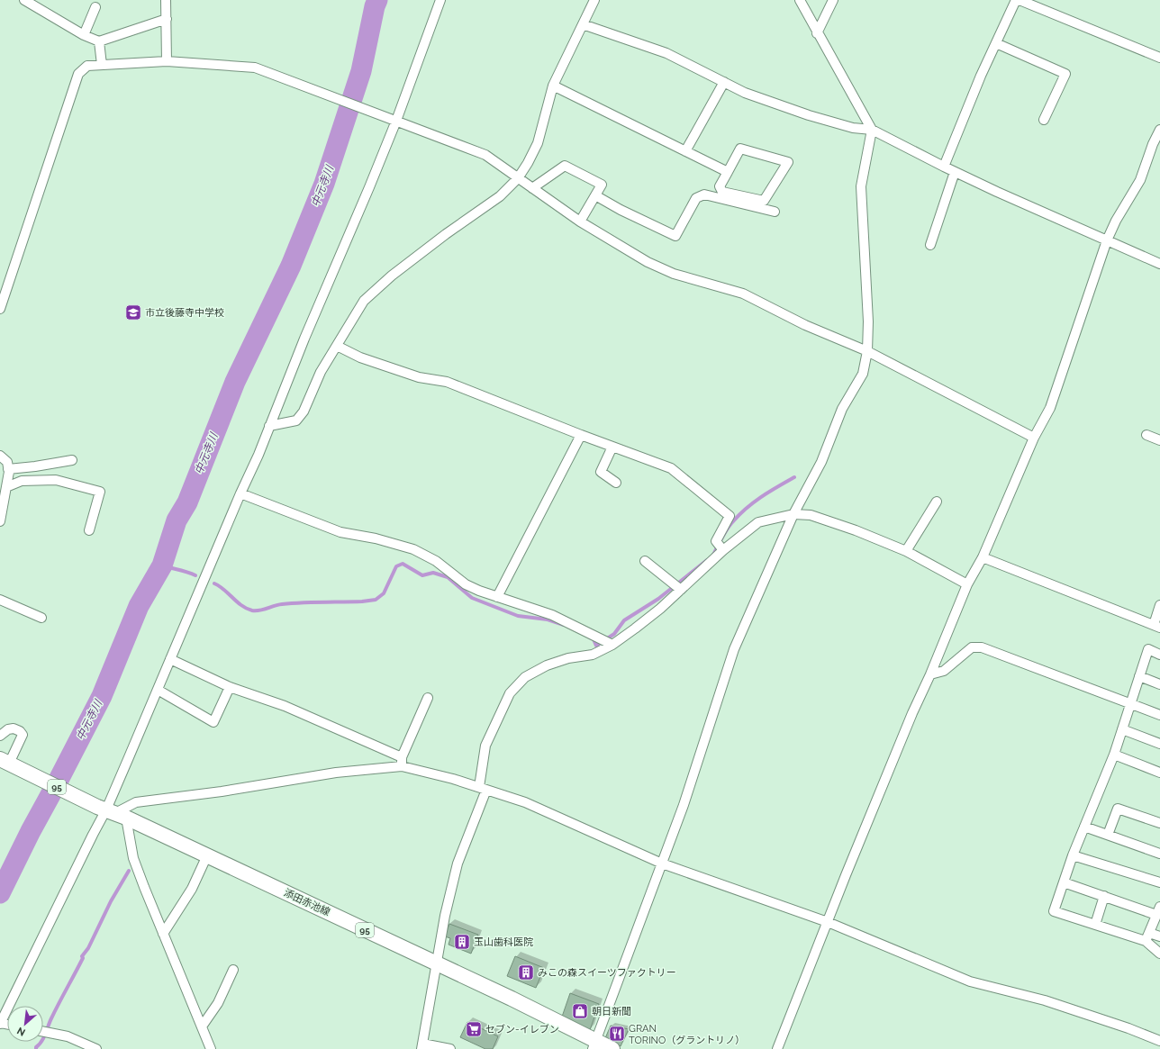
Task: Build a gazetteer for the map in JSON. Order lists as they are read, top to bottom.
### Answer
{
  "streets": {
    "main road": ["95", "添田赤池線"]
  },
  "water": ["中元寺川"],
  "places": {
    "school or university": ["市立後藤寺中学校"],
    "building": ["玉山歯科医院", "みこの森スイーツファクトリー"],
    "shop": ["朝日新聞"],
    "supermarket": ["セブン-イレブン"],
    "restaurant": ["GRAN TORINO（グラントリノ）"]
  },
  "north": "bottom left"
}
